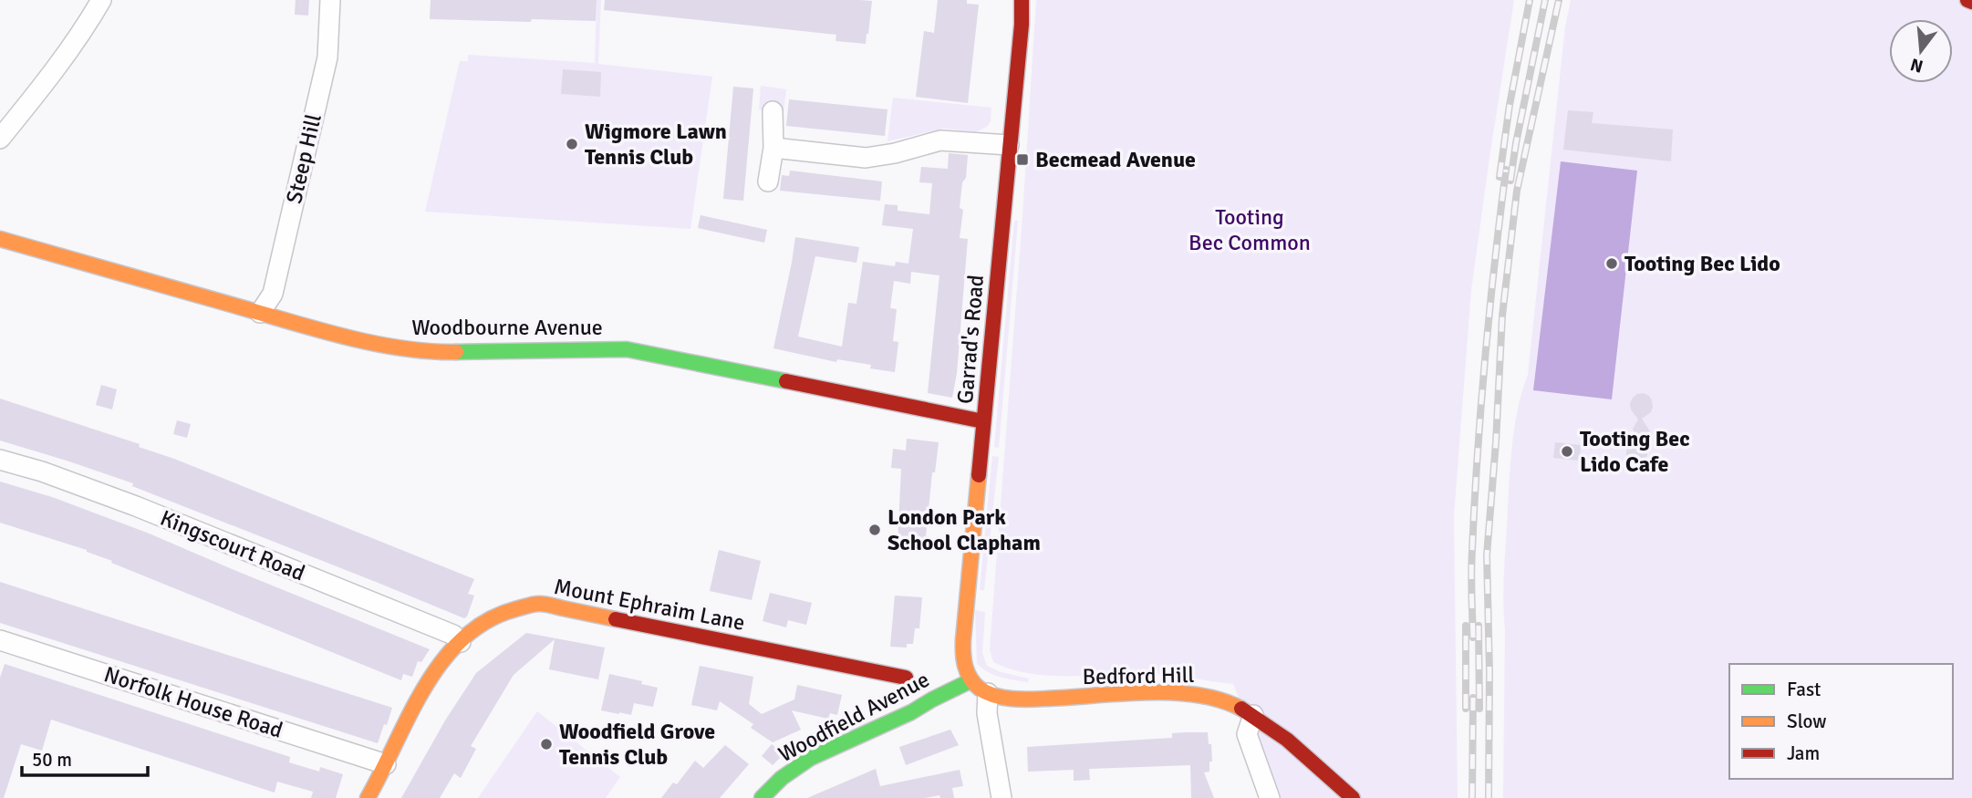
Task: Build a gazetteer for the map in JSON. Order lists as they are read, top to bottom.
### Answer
{
  "streets": {
    "street": [
      "Steep Hill",
      "Woodbourne Avenue",
      "Garrad's Road",
      "Kingscourt Road",
      "Mount Ephraim Lane",
      "Bedford Hill",
      "Norfolk House Road",
      "Woodfield Avenue"
    ]
  },
  "crossings": [
    ["Steep Hill", "Woodbourne Avenue"],
    ["Woodbourne Avenue", "Garrad's Road"],
    ["Garrad's Road", "Bedford Hill"],
    ["Garrad's Road", "Woodfield Avenue"],
    ["Kingscourt Road", "Mount Ephraim Lane"],
    ["Mount Ephraim Lane", "Norfolk House Road"],
    ["Bedford Hill", "Woodfield Avenue"]
  ],
  "parks": ["Tooting Bec Common"],
  "places": {
    "other": [
      "Wigmore Lawn Tennis Club",
      "Tooting Bec Lido",
      "Tooting Bec Lido Cafe",
      "London Park School Clapham",
      "Woodfield Grove Tennis Club"
    ],
    "transit": ["Becmead Avenue"]
  },
  "legend": ["Fast", "Slow", "Jam"],
  "scale_bar": "50 m",
  "north": "bottom"
}
